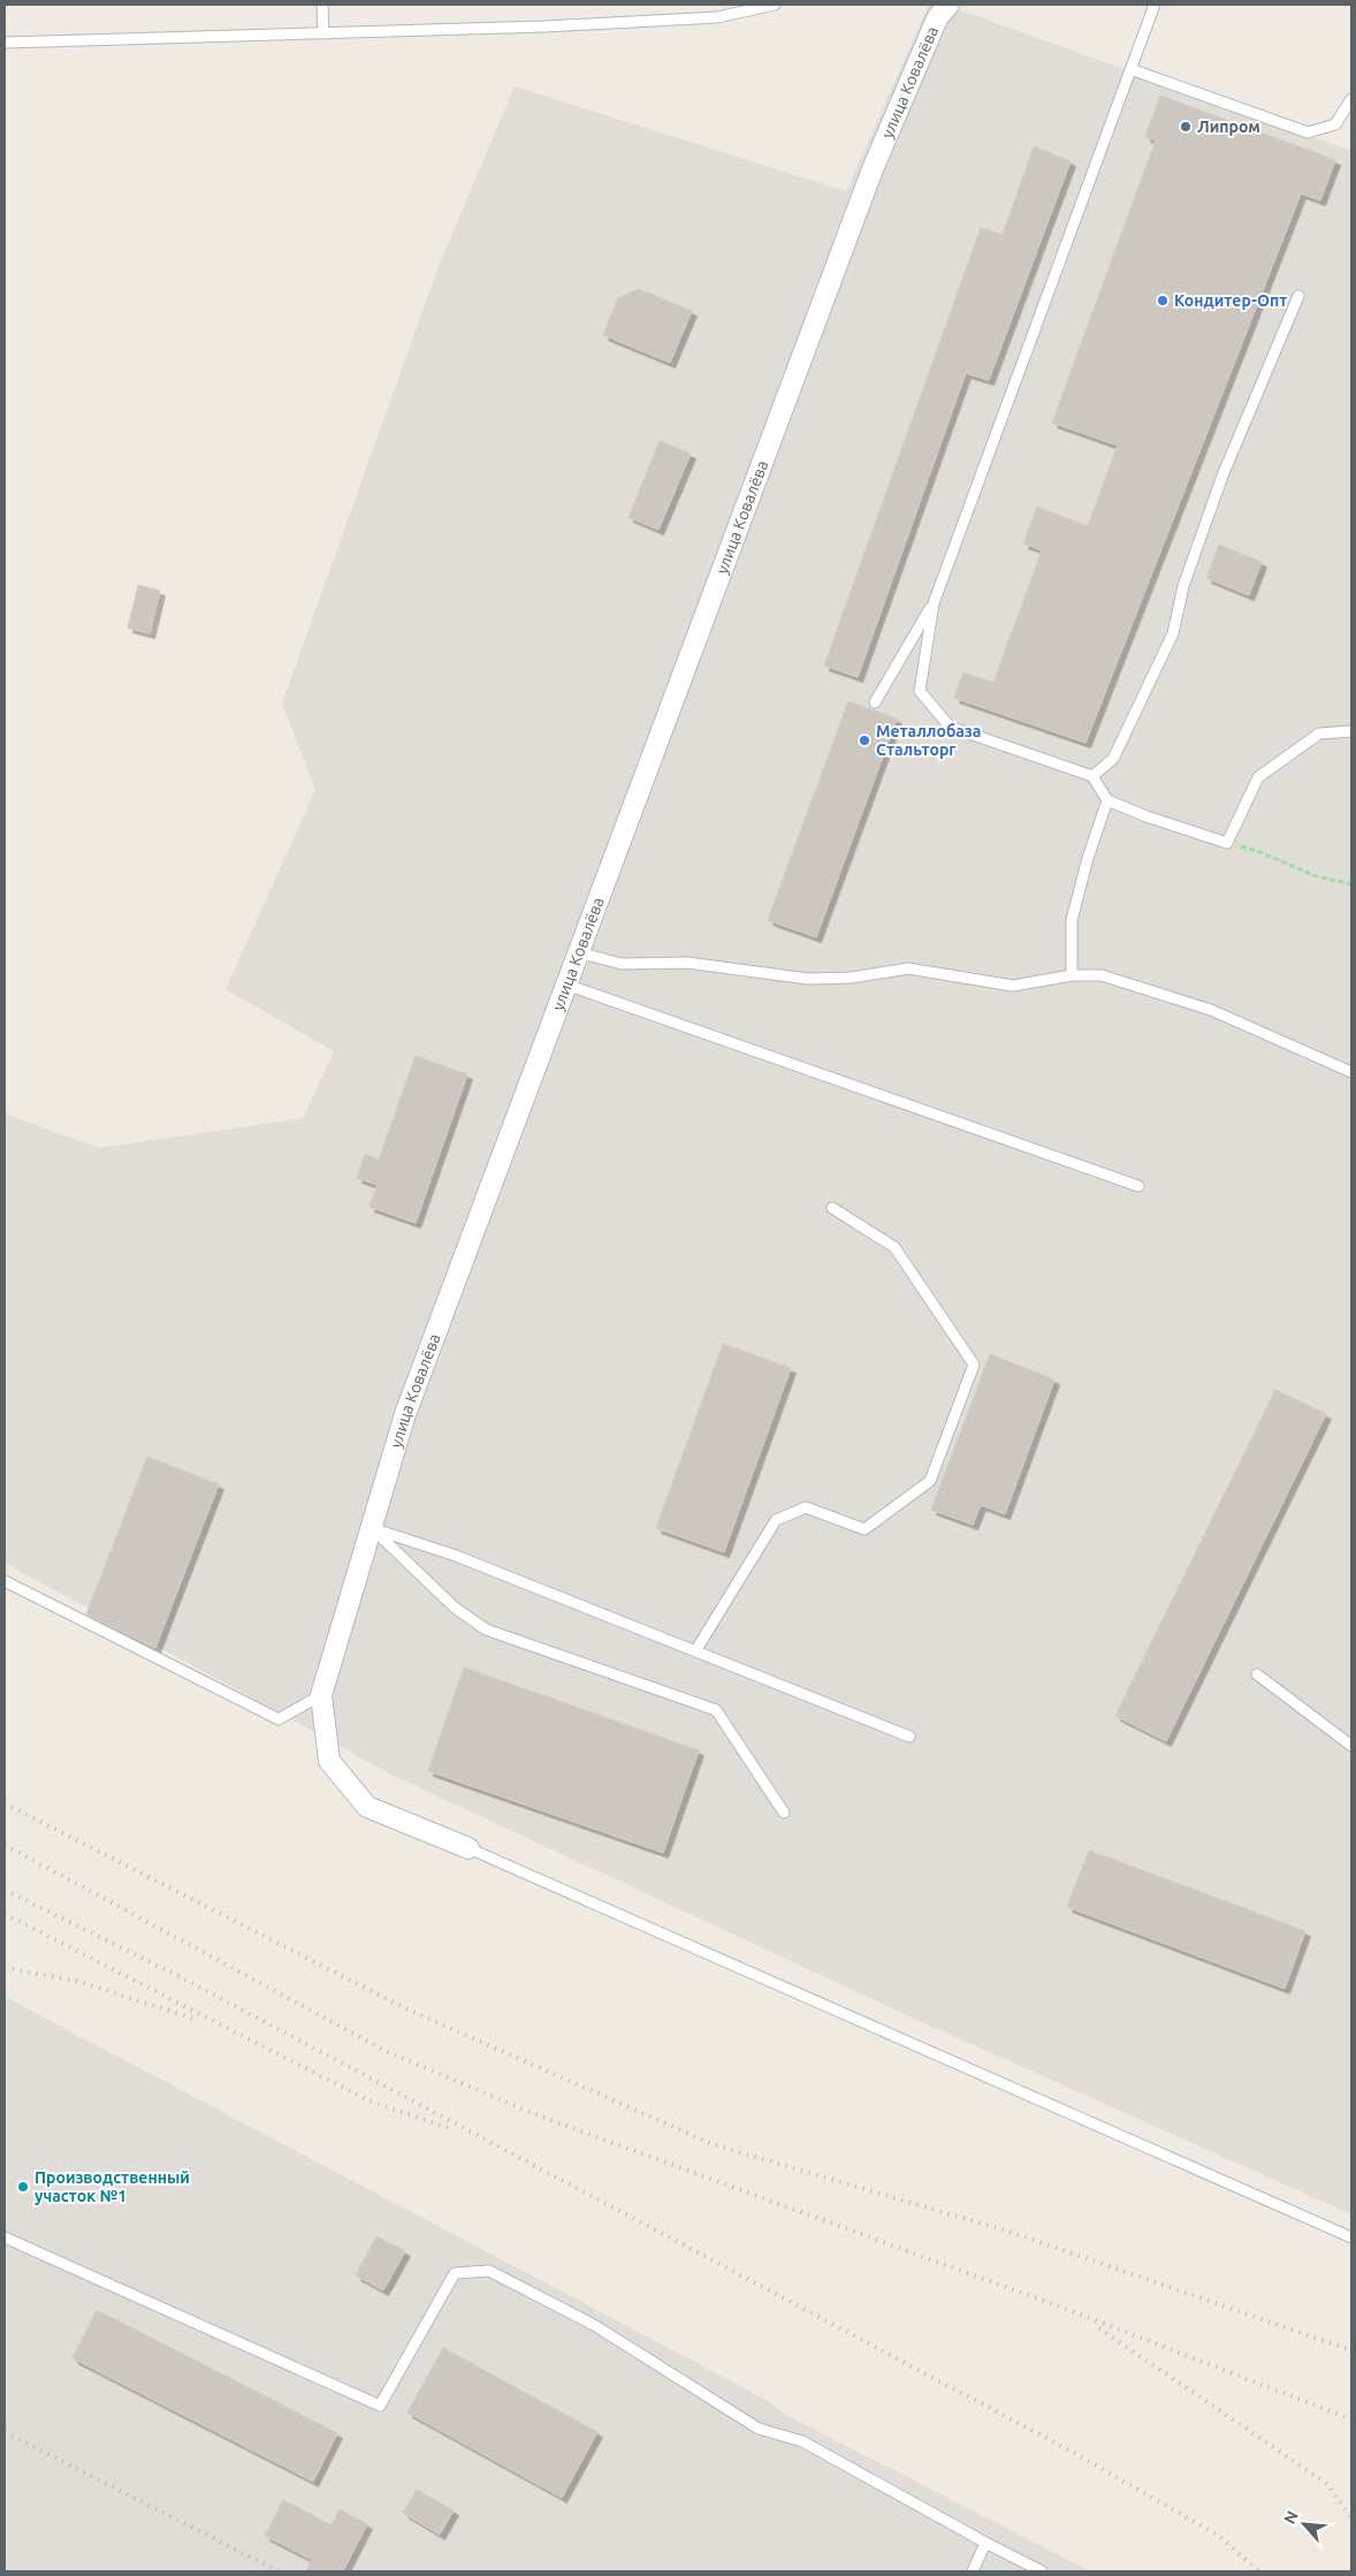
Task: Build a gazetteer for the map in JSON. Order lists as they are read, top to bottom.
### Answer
{
  "streets": {
    "street": ["улица Ковалёва"]
  },
  "places": [
    "Липром",
    "Кондитер-Опт",
    "Металлобаза Стальторг",
    "Производственный участок №1"
  ],
  "north": "top left"
}
